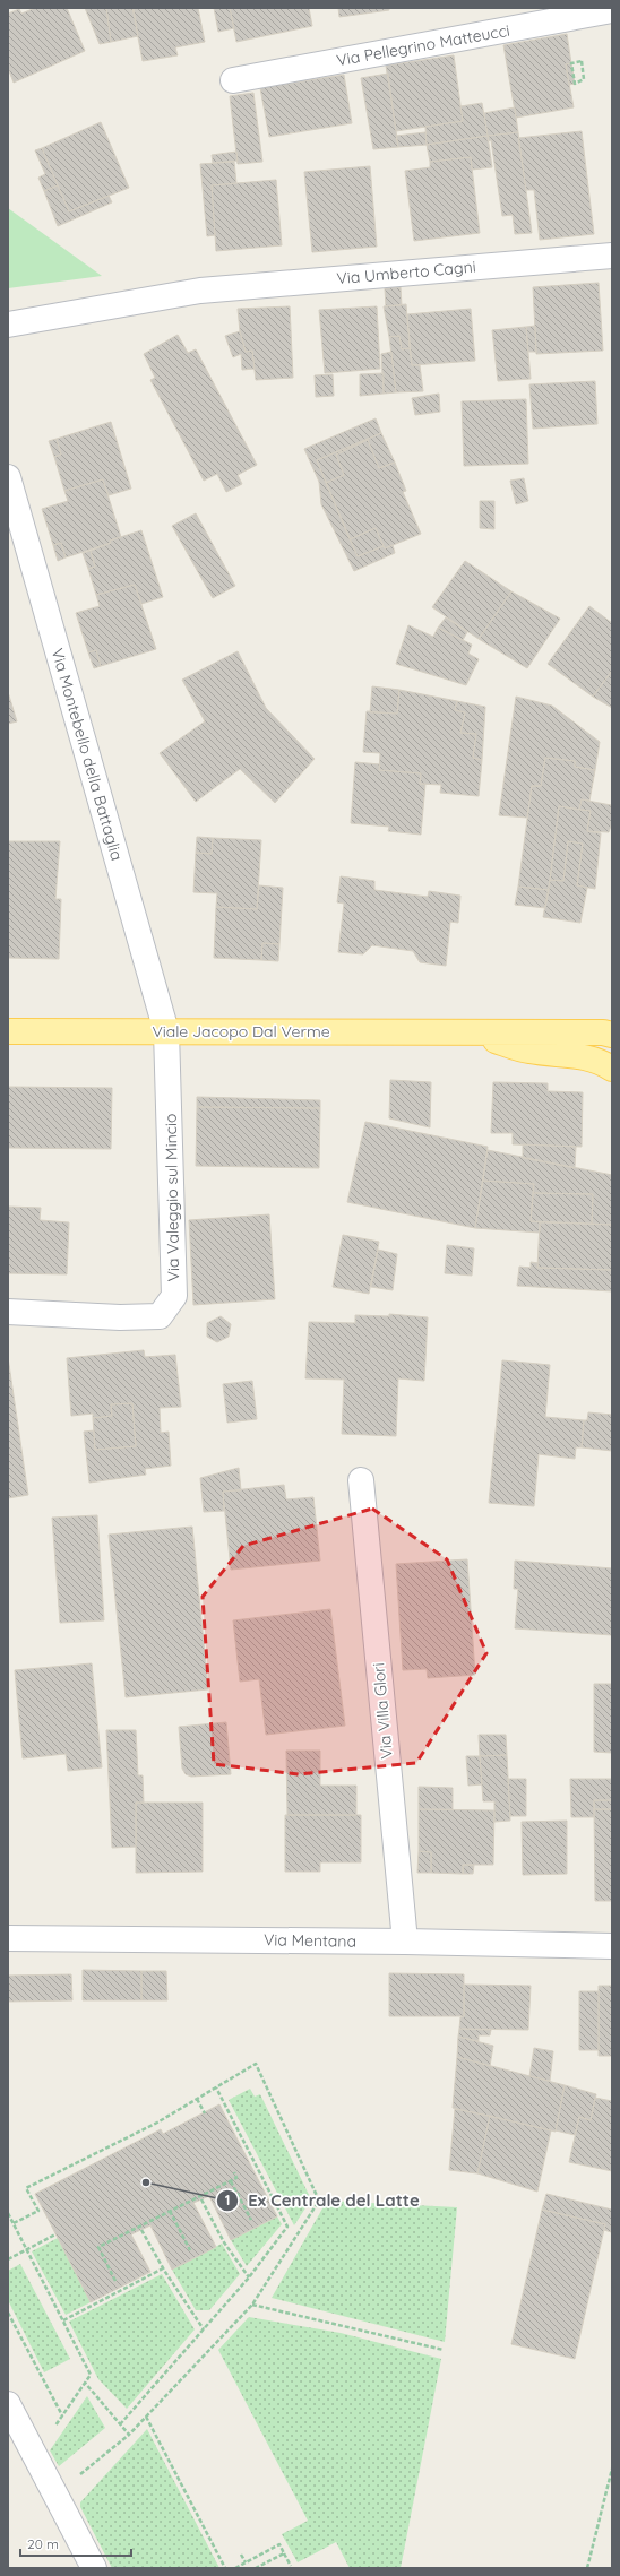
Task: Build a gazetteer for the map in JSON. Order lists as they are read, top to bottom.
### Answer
{
  "streets": {
    "main road": ["Viale Jacopo Dal Verme"],
    "street": [
      "Via Pellegrino Matteucci",
      "Via Umberto Cagni",
      "Via Montebello della Battaglia",
      "Via Valeggio sul Mincio",
      "Via Villa Glori",
      "Via Mentana"
    ]
  },
  "crossings": [
    ["Via Montebello della Battaglia", "Viale Jacopo Dal Verme"],
    ["Via Montebello della Battaglia", "Via Valeggio sul Mincio"],
    ["Viale Jacopo Dal Verme", "Via Valeggio sul Mincio"],
    ["Via Villa Glori", "Via Mentana"]
  ],
  "places": ["Ex Centrale del Latte"],
  "scale_bar": "20 m"
}
